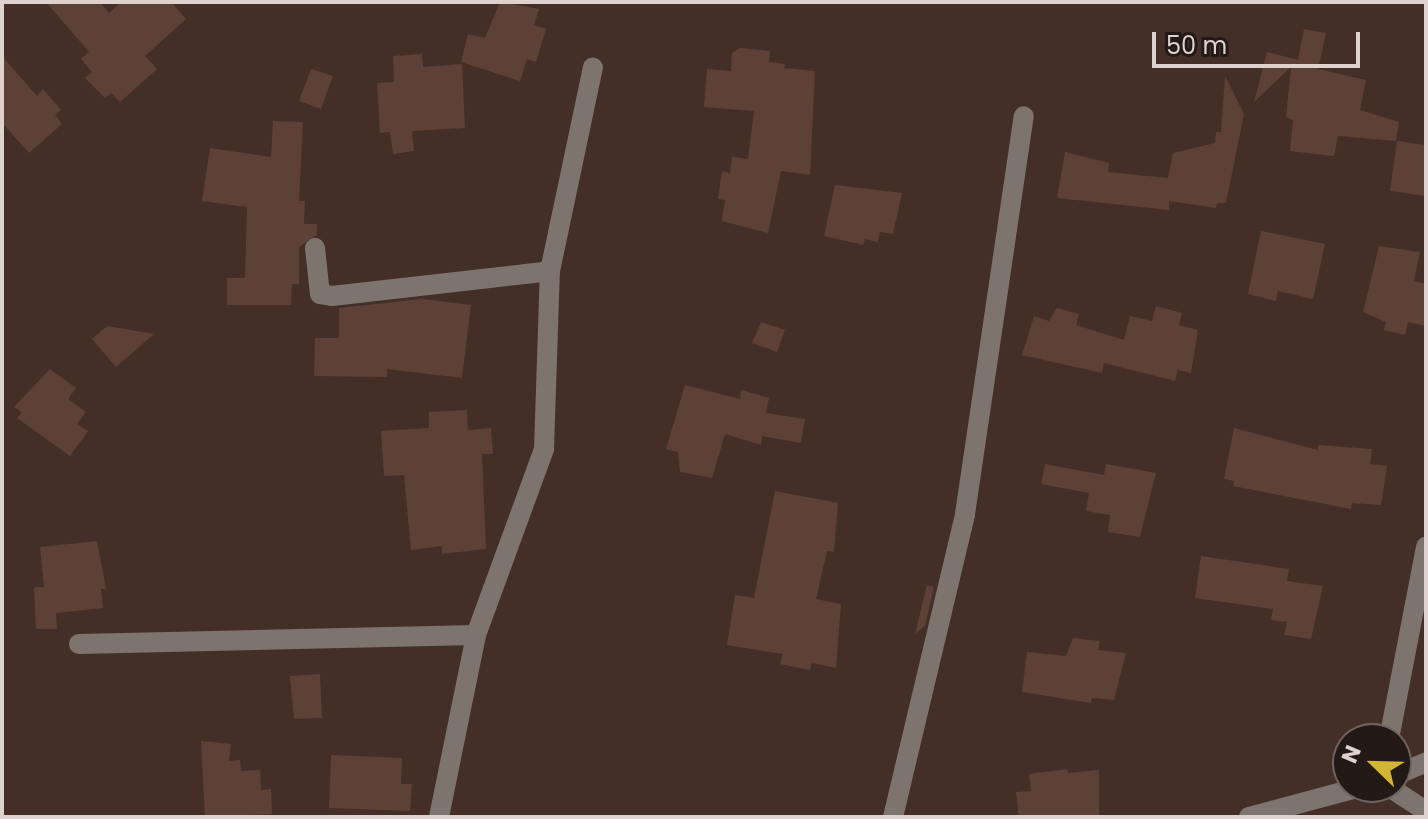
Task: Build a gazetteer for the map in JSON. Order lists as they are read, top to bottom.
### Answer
{
  "scale_bar": "50 m",
  "north": "top left"
}
